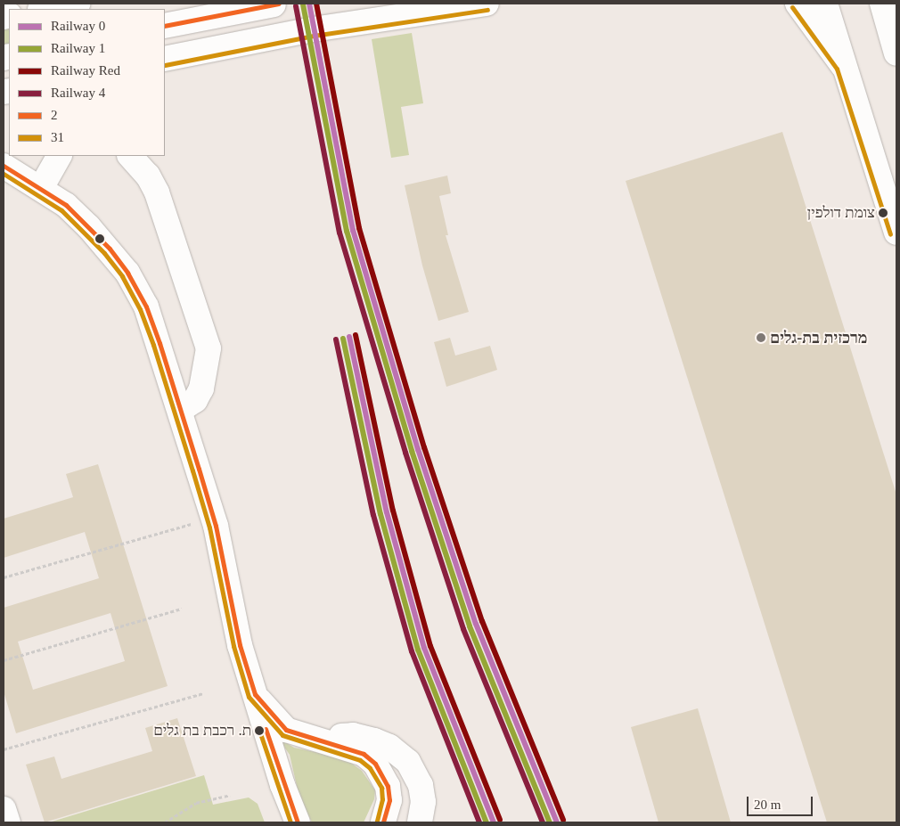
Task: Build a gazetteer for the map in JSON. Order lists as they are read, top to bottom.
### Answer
{
  "places": ["צומת דולפין", "מרכזית בת-גלים", "ת. רכבת בת גלים"],
  "lines": [
    "rail line 0",
    "rail line Red",
    "transit line 2",
    "rail line 1",
    "rail line 4",
    "transit line 31"
  ],
  "legend": [
    "Railway 0",
    "Railway 1",
    "Railway Red",
    "Railway 4",
    "2",
    "31"
  ],
  "scale_bar": "20 m"
}
